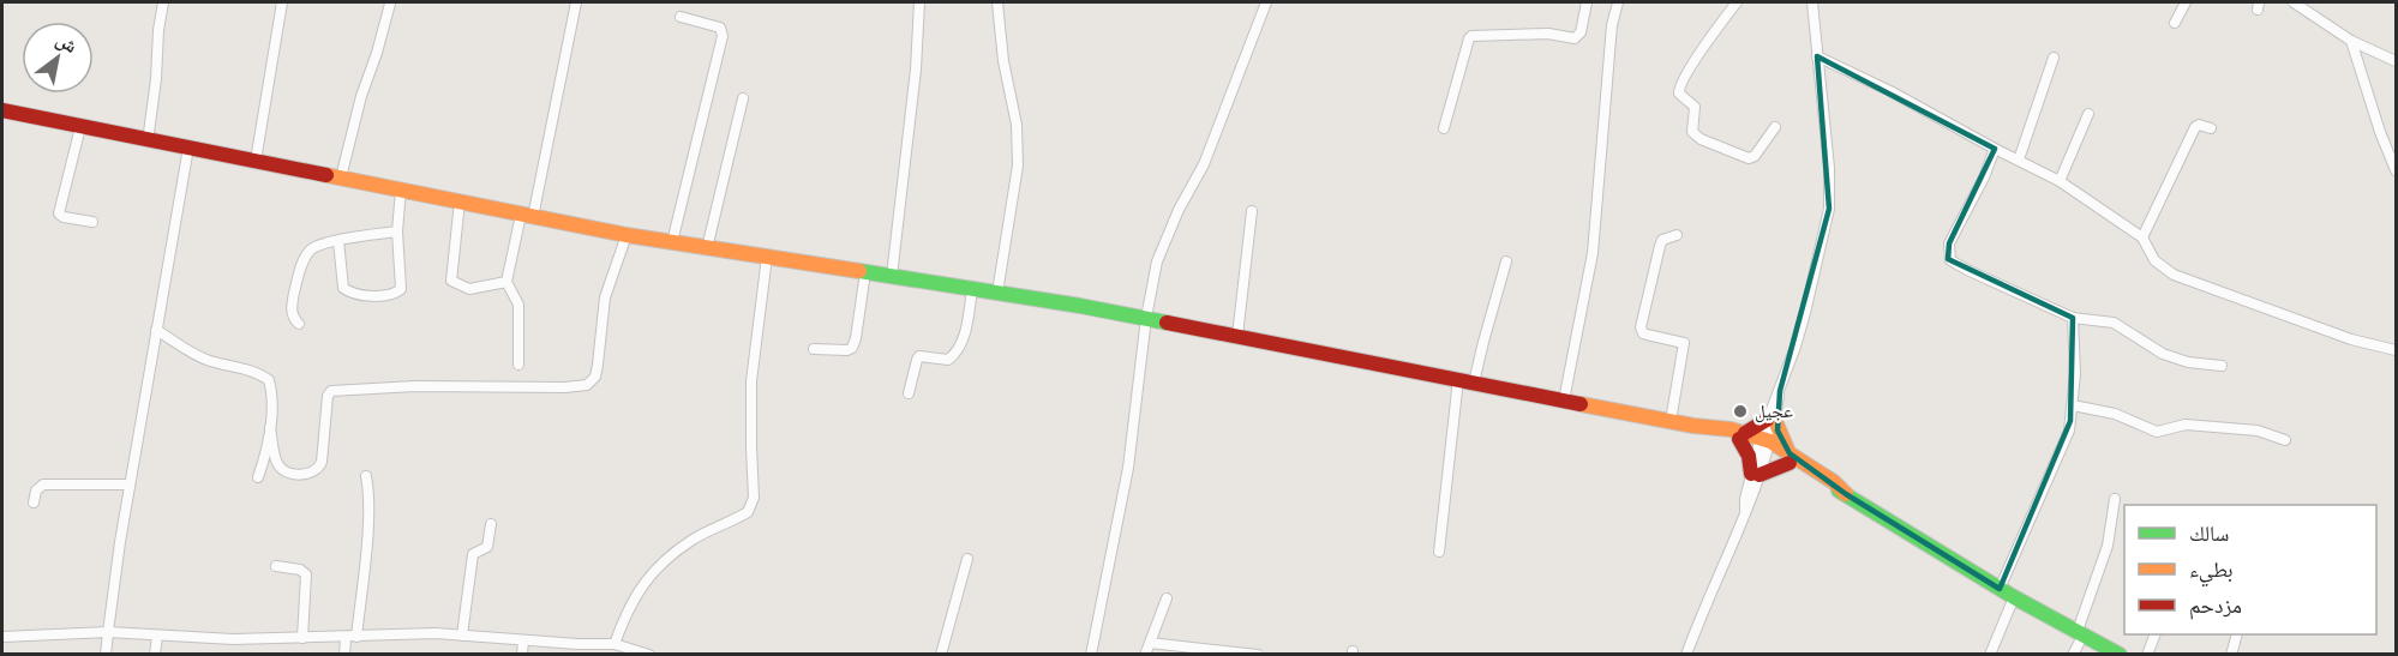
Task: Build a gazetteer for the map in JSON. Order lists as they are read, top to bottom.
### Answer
{
  "places": ["عجيل"],
  "legend": ["سالك", "بطيء", "مزدحم"],
  "north": "top right"
}
